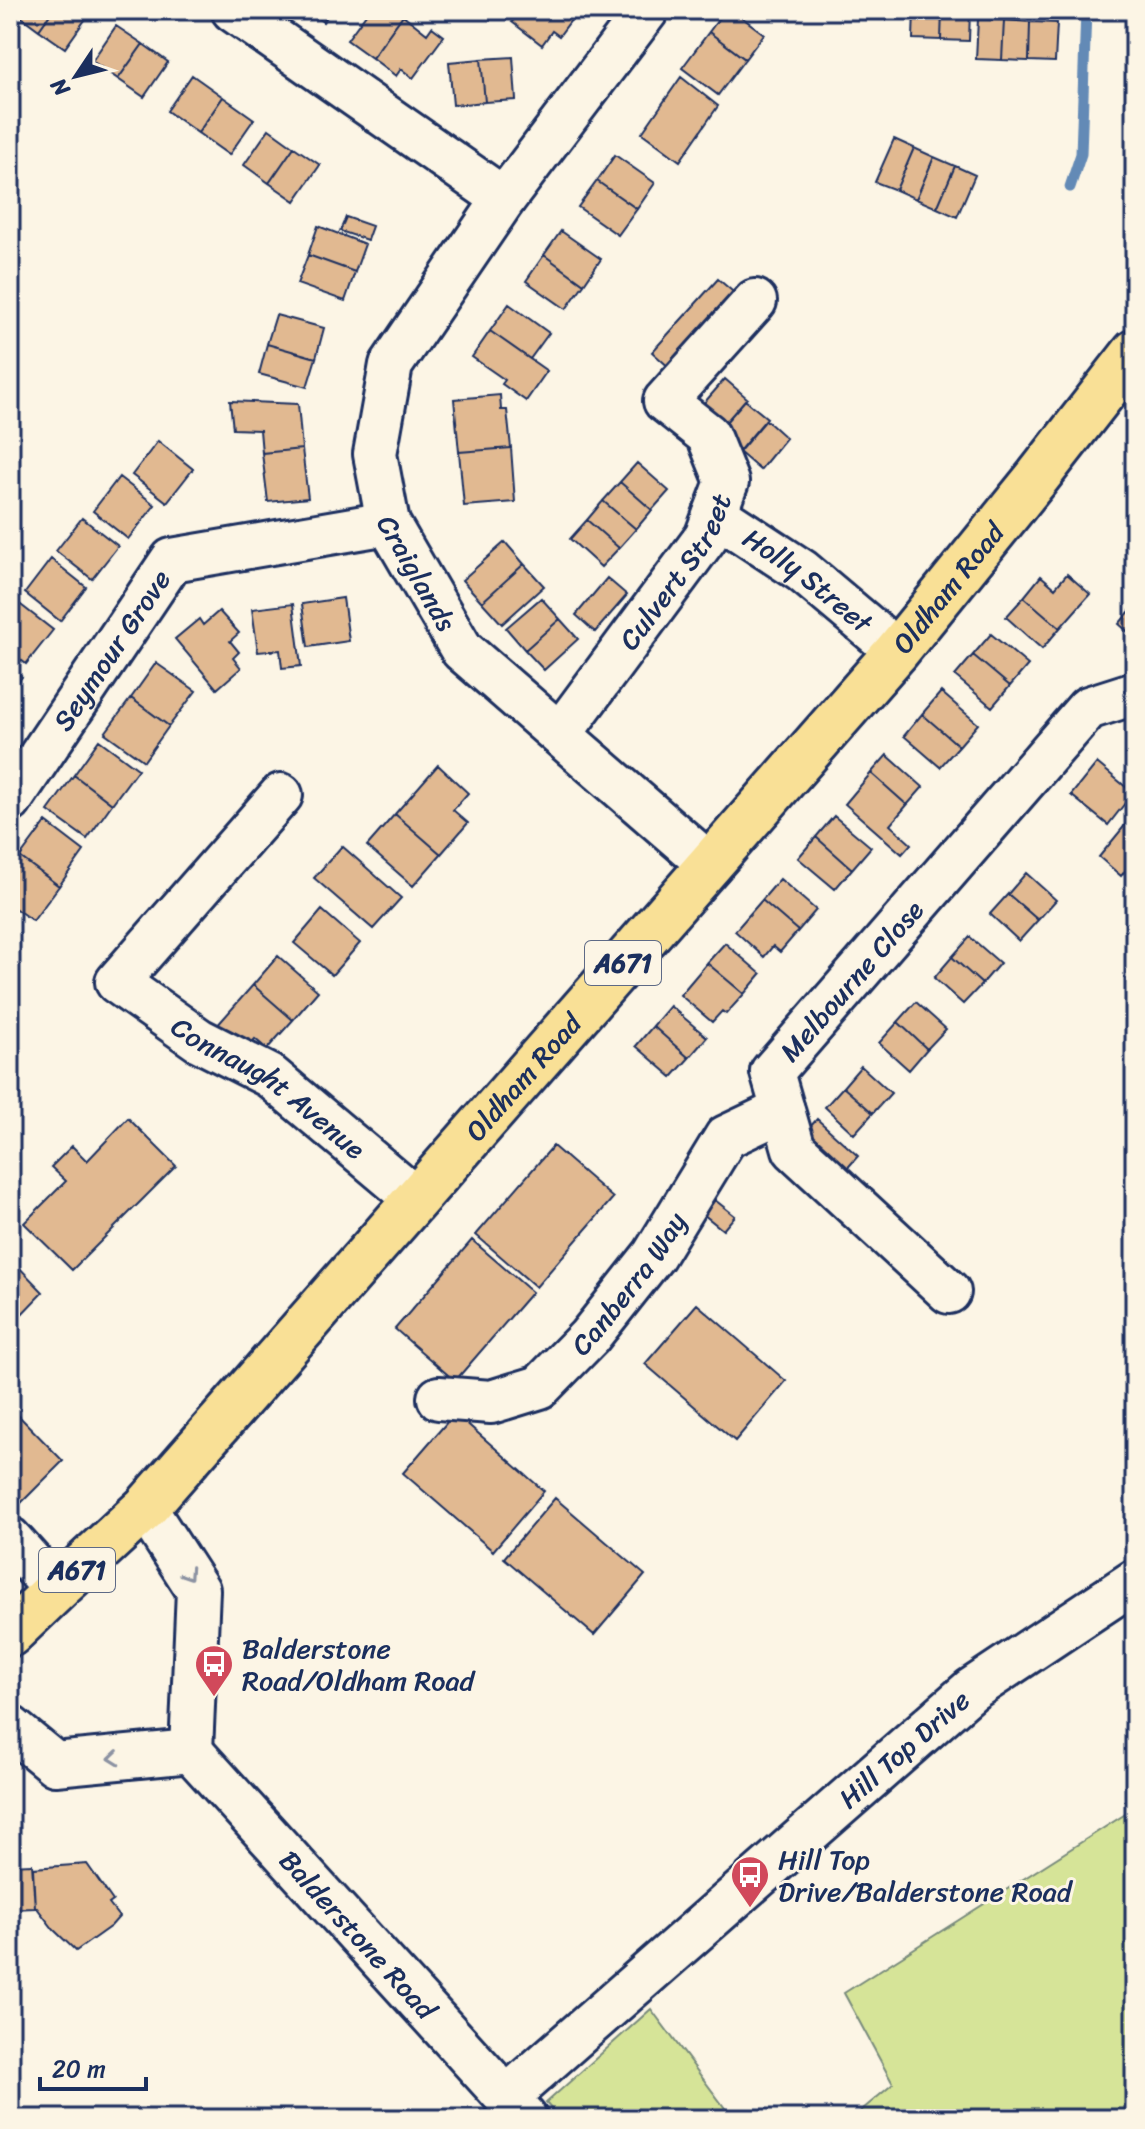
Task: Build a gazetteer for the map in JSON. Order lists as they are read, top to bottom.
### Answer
{
  "streets": {
    "main road": ["Oldham Road", "A671"],
    "street": [
      "Culvert Street",
      "Craiglands",
      "Holly Street",
      "Seymour Grove",
      "Melbourne Close",
      "Connaught Avenue",
      "Canberra Way",
      "Hill Top Drive",
      "Balderstone Road"
    ]
  },
  "crossings": [
    ["Culvert Street", "Craiglands"],
    ["Culvert Street", "Holly Street"],
    ["Craiglands", "Oldham Road"],
    ["Craiglands", "Seymour Grove"],
    ["Holly Street", "Oldham Road"],
    ["Oldham Road", "Connaught Avenue"],
    ["Melbourne Close", "Canberra Way"],
    ["Hill Top Drive", "Balderstone Road"]
  ],
  "places": {
    "bus stop": ["Balderstone Road/Oldham Road", "Hill Top Drive/Balderstone Road"]
  },
  "scale_bar": "20 m",
  "north": "bottom left"
}
